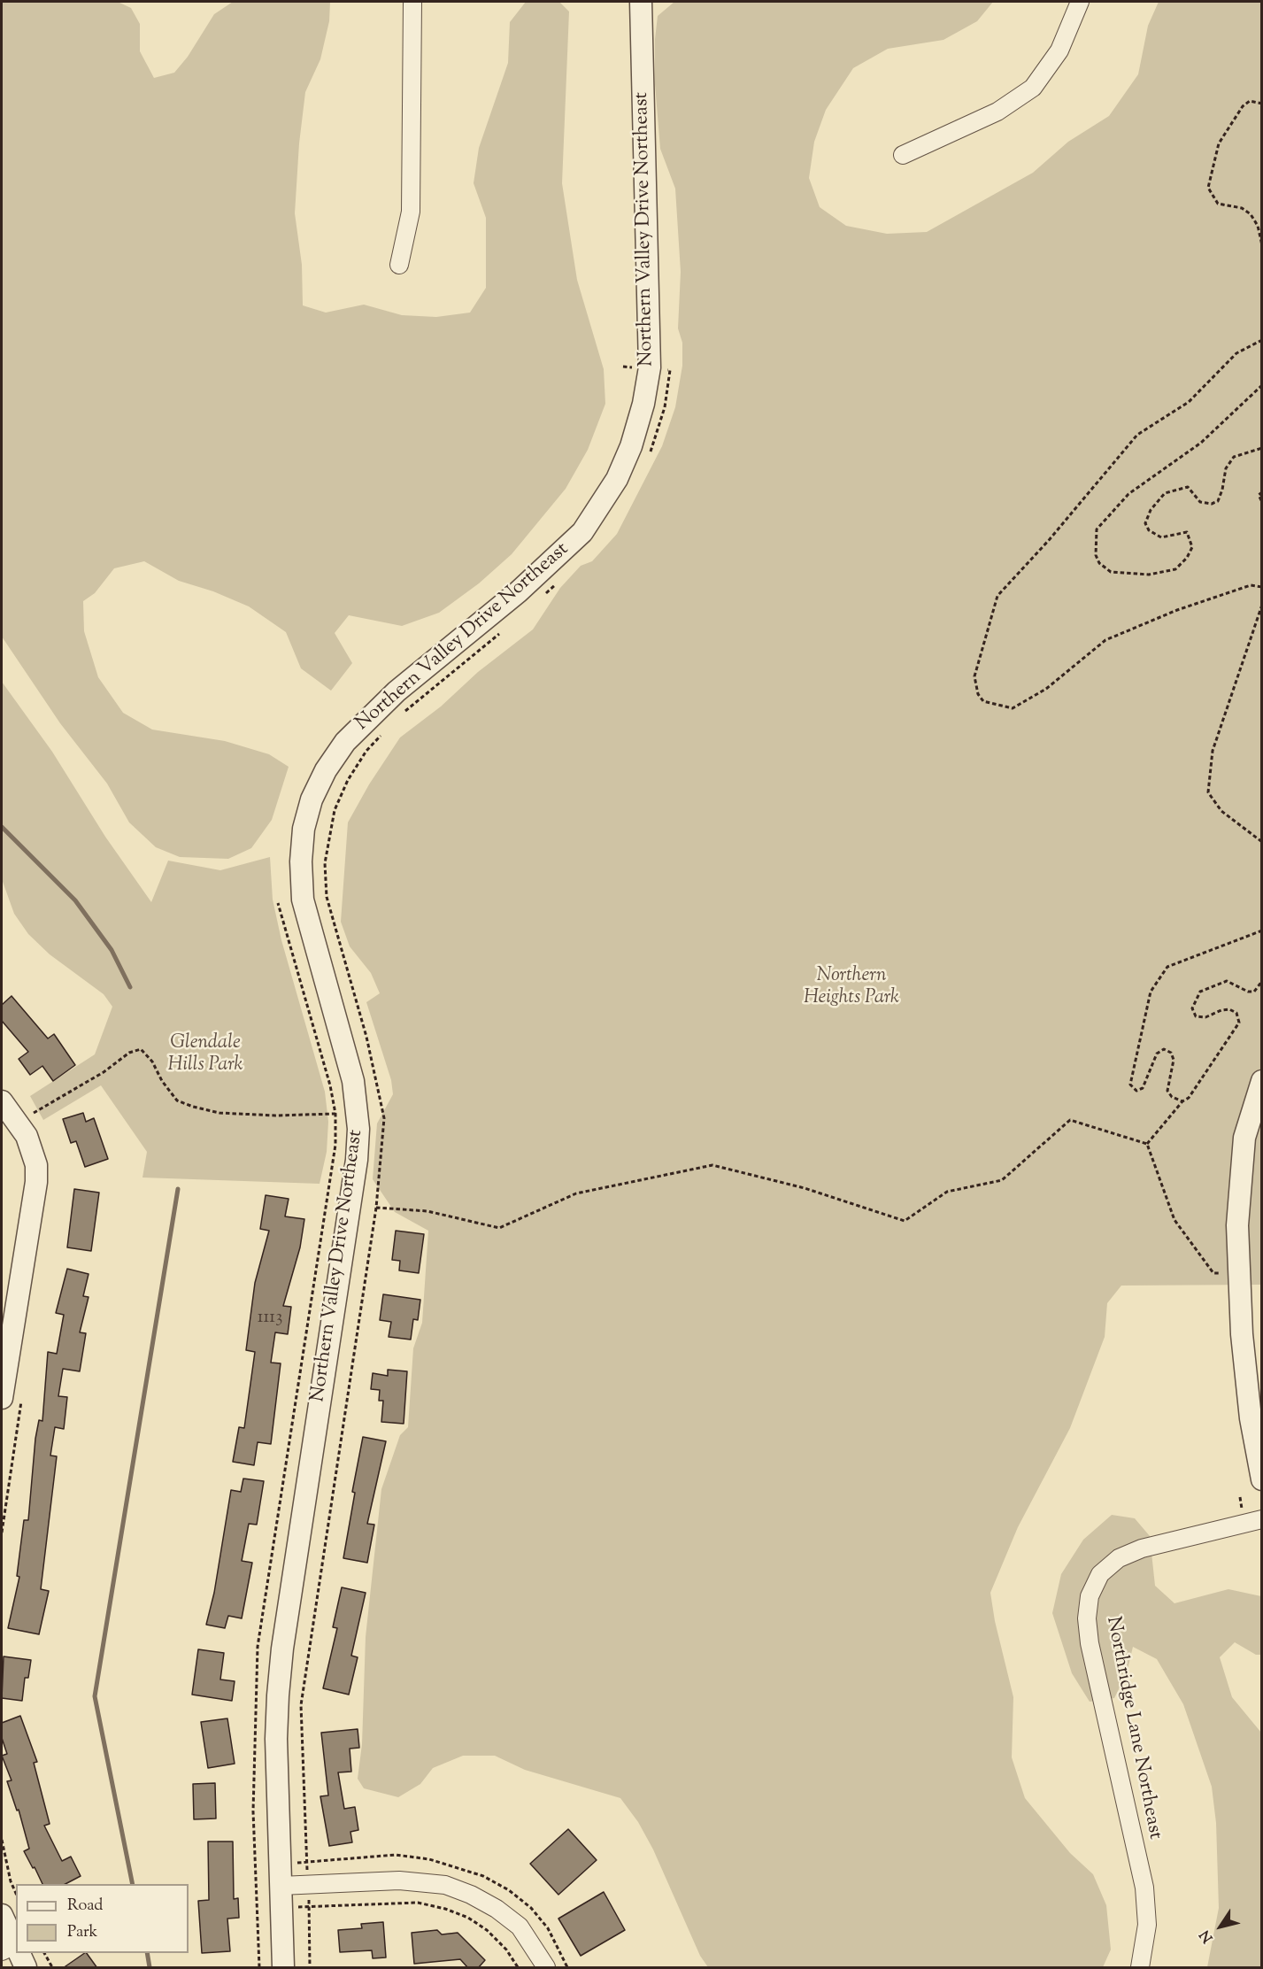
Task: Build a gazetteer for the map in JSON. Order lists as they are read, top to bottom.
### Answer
{
  "streets": {
    "street": ["Northern Valley Drive Northeast", "Northridge Lane Northeast"]
  },
  "parks": ["Northern Heights Park", "Glendale Hills Park"],
  "house_numbers": ["1113"],
  "legend": ["Road", "Park"],
  "north": "bottom left"
}
